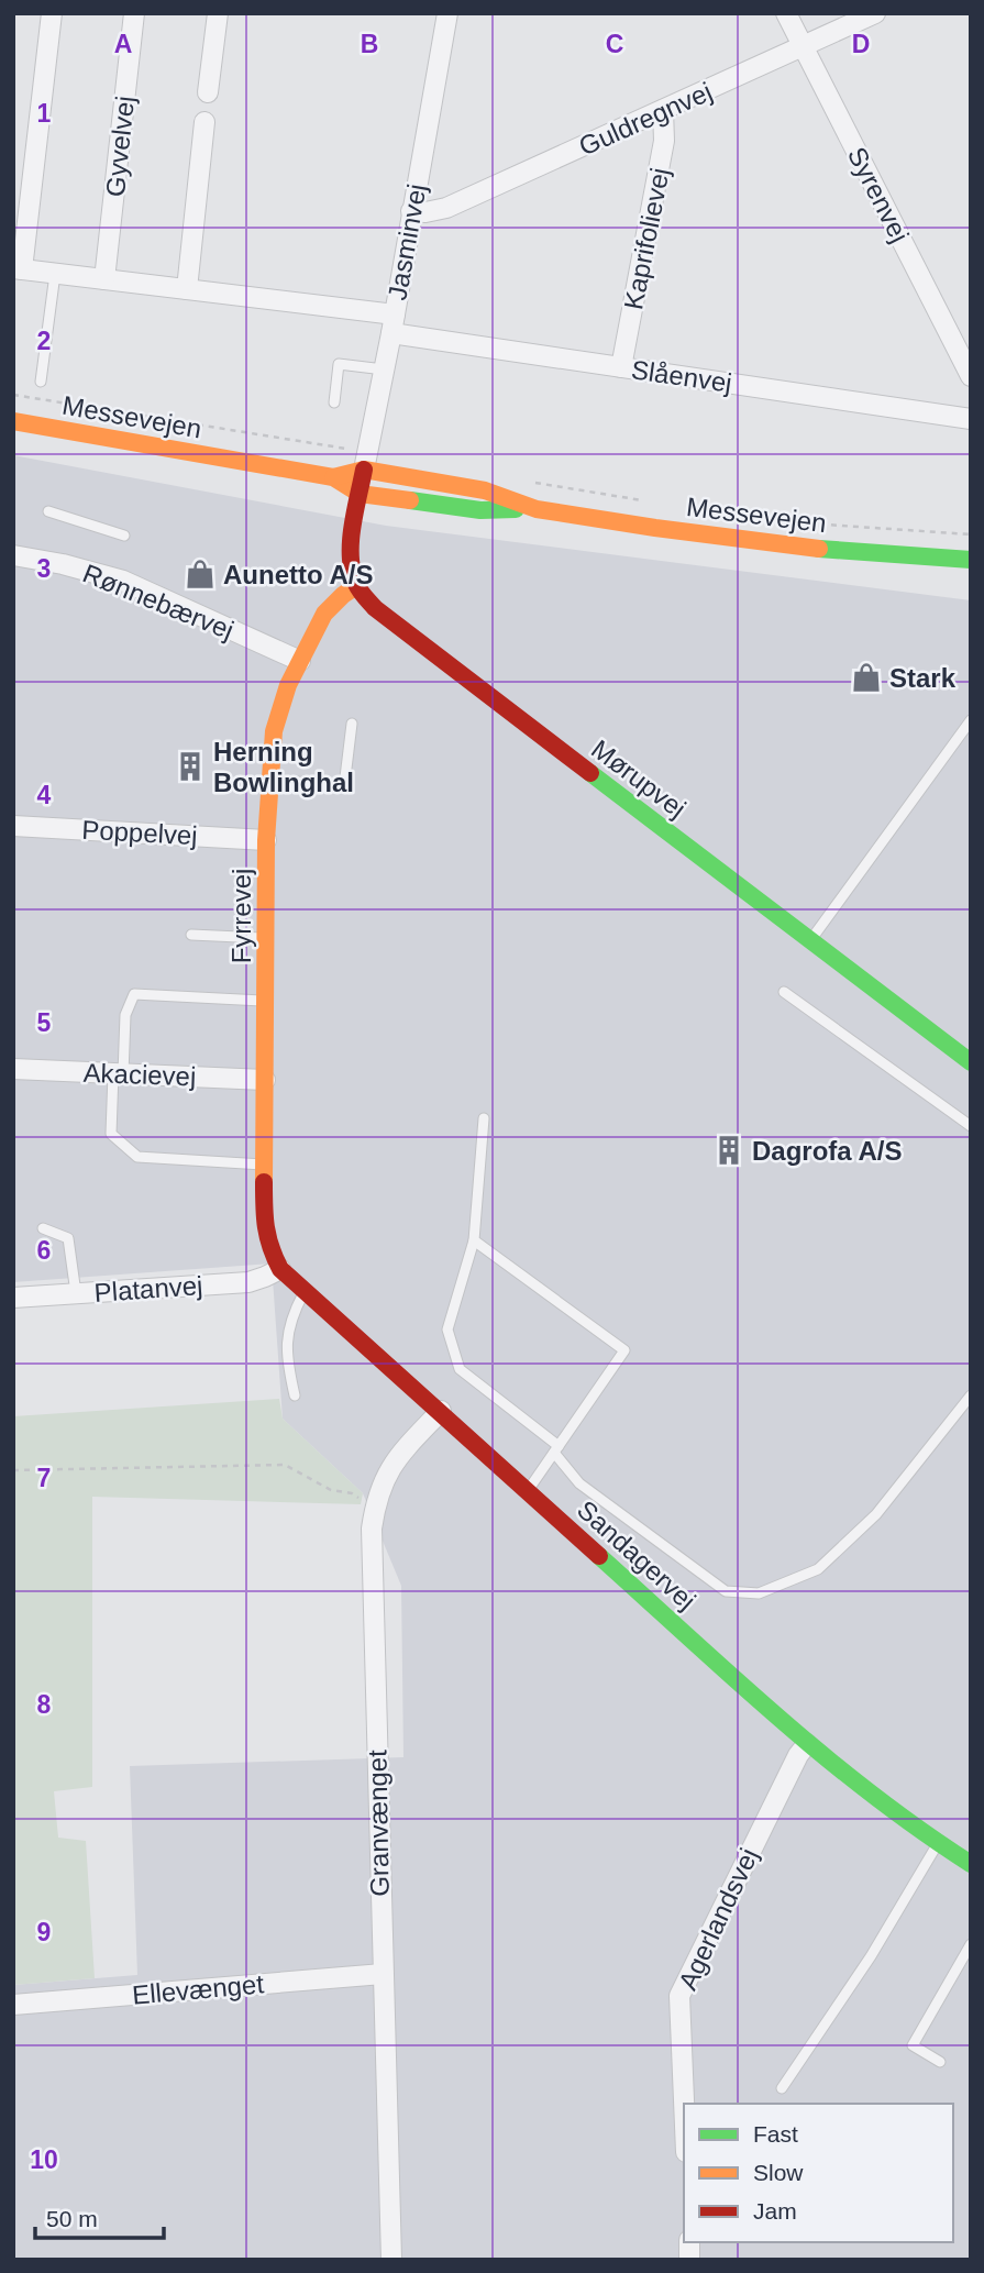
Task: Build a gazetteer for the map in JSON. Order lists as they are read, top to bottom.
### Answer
{
  "streets": {
    "street": [
      "Guldregnvej",
      "Gyvelvej",
      "Syrenvej",
      "Kaprifolievej",
      "Jasminvej",
      "Slåenvej",
      "Messevejen",
      "Rønnebærvej",
      "Mørupvej",
      "Poppelvej",
      "Fyrrevej",
      "Akacievej",
      "Platanvej",
      "Sandagervej",
      "Granvænget",
      "Agerlandsvej",
      "Ellevænget"
    ]
  },
  "crossings": [
    ["Guldregnvej", "Syrenvej"],
    ["Guldregnvej", "Kaprifolievej"],
    ["Guldregnvej", "Jasminvej"],
    ["Kaprifolievej", "Slåenvej"],
    ["Jasminvej", "Slåenvej"],
    ["Jasminvej", "Messevejen"],
    ["Rønnebærvej", "Fyrrevej"],
    ["Mørupvej", "Fyrrevej"],
    ["Poppelvej", "Fyrrevej"],
    ["Fyrrevej", "Akacievej"],
    ["Fyrrevej", "Platanvej"],
    ["Fyrrevej", "Sandagervej"],
    ["Platanvej", "Sandagervej"],
    ["Sandagervej", "Granvænget"],
    ["Sandagervej", "Agerlandsvej"],
    ["Granvænget", "Ellevænget"]
  ],
  "places": {
    "shop": ["Aunetto A/S", "Stark"],
    "building": ["Herning Bowlinghal", "Dagrofa A/S"]
  },
  "legend": ["Fast", "Slow", "Jam"],
  "scale_bar": "50 m",
  "grid": {
    "columns": [
      "A",
      "B",
      "C",
      "D"
    ],
    "rows": [
      "1",
      "2",
      "3",
      "4",
      "5",
      "6",
      "7",
      "8",
      "9",
      "10"
    ]
  }
}
